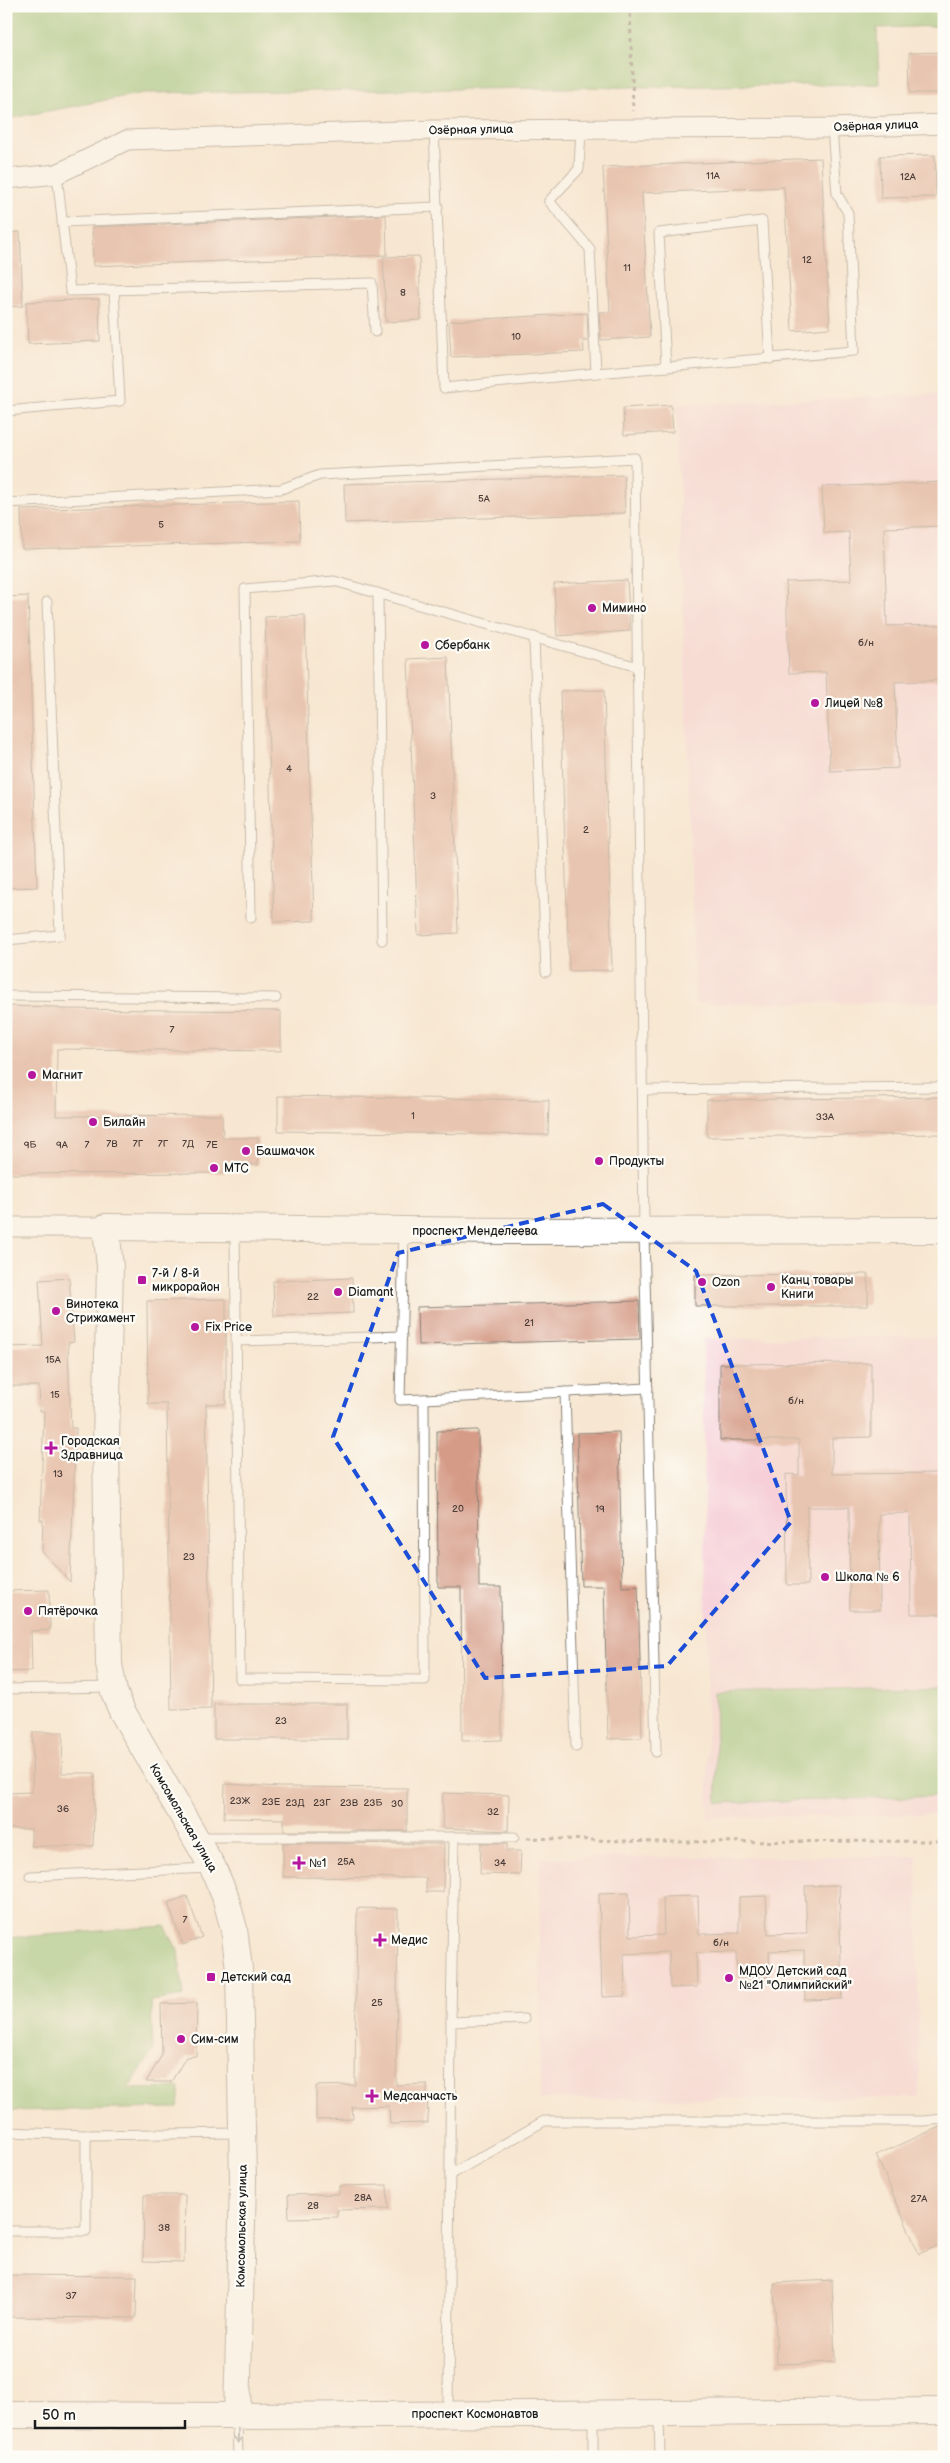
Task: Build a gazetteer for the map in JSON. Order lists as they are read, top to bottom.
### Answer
{
  "streets": {
    "street": [
      "Озёрная улица",
      "проспект Менделеева",
      "Комсомольская улица",
      "проспект Космонавтов"
    ]
  },
  "crossings": [
    ["проспект Менделеева", "Комсомольская улица"],
    ["Комсомольская улица", "проспект Космонавтов"]
  ],
  "places": {
    "other": [
      "Мимино",
      "Сбербанк",
      "Лицей №8",
      "Магнит",
      "Билайн",
      "Башмачок",
      "Продукты",
      "МТС",
      "Ozon",
      "Канц товары Книги",
      "Diamant",
      "Винотека Стрижамент",
      "Fix Price",
      "Школа № 6",
      "Пятёрочка",
      "МДОУ Детский сад №21 \"Олимпийский\"",
      "Сим-сим"
    ],
    "transit": ["7-й / 8-й микрорайон", "Детский сад"],
    "health": [
      "Городская Здравница",
      "№1",
      "Медис",
      "Медсанчасть"
    ]
  },
  "house_numbers": [
    "11А",
    "12А",
    "12",
    "11",
    "8",
    "10",
    "5А",
    "5",
    "б/н",
    "4",
    "3",
    "2",
    "7",
    "1",
    "33А",
    "7В",
    "7Г",
    "7Г",
    "7Д",
    "9Б",
    "9А",
    "7",
    "7Е",
    "22",
    "21",
    "15А",
    "15",
    "б/н",
    "13",
    "20",
    "19",
    "23",
    "23",
    "23Ж",
    "23Е",
    "23Д",
    "23Г",
    "23В",
    "23Б",
    "30",
    "36",
    "32",
    "25А",
    "34",
    "7",
    "б/н",
    "25",
    "28А",
    "27А",
    "28",
    "38",
    "37"
  ],
  "scale_bar": "50 m"
}
